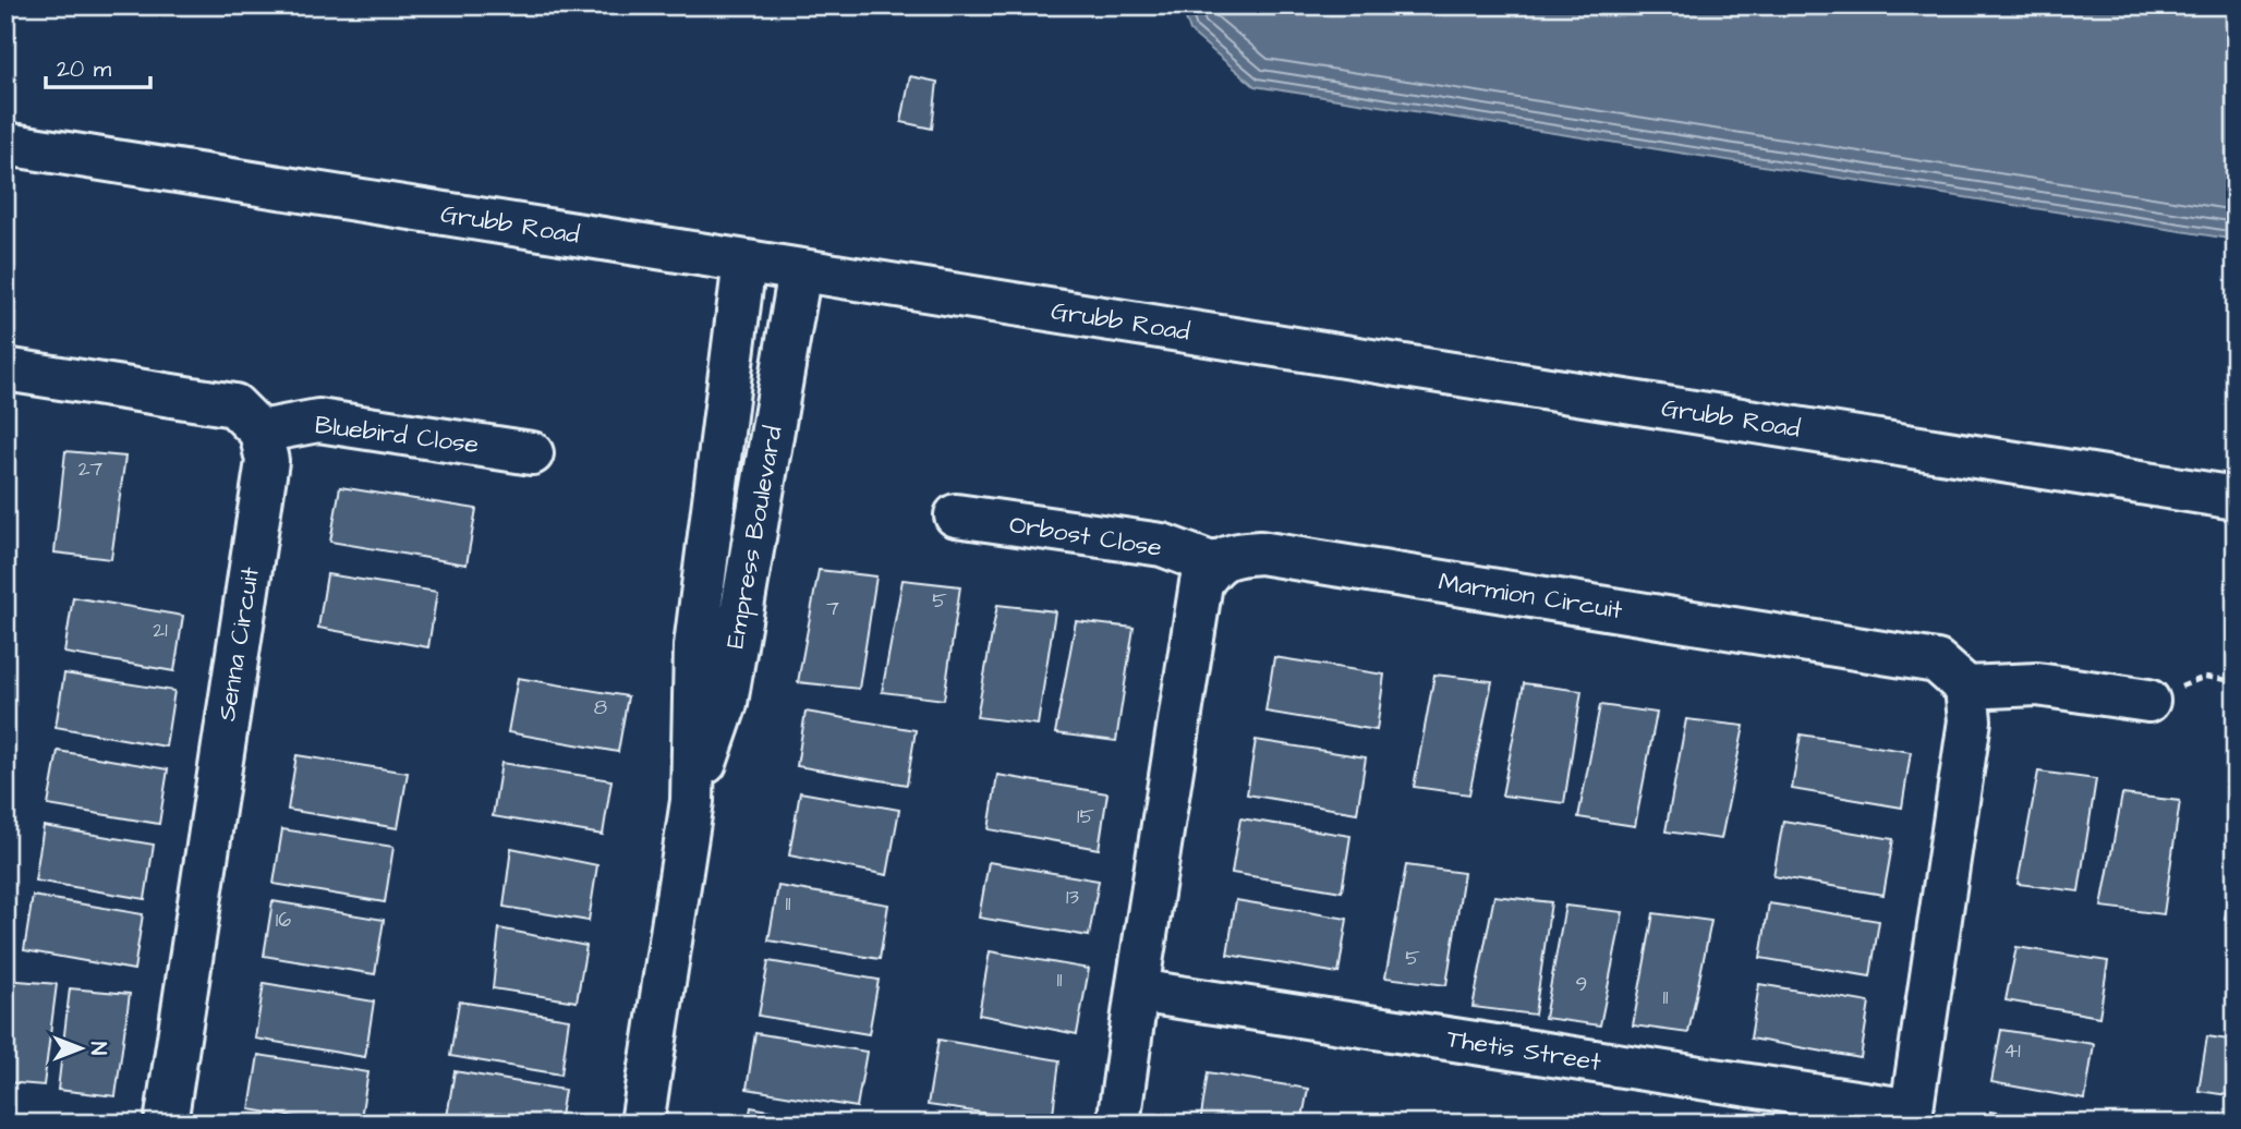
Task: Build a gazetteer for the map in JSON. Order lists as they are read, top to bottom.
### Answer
{
  "streets": {
    "street": [
      "Grubb Road",
      "Bluebird Close",
      "Orbost Close",
      "Empress Boulevard",
      "Marmion Circuit",
      "Senna Circuit",
      "Thetis Street"
    ]
  },
  "crossings": [
    ["Grubb Road", "Empress Boulevard"],
    ["Bluebird Close", "Senna Circuit"],
    ["Orbost Close", "Marmion Circuit"]
  ],
  "house_numbers": [
    "27",
    "5",
    "7",
    "21",
    "8",
    "15",
    "13",
    "11",
    "16",
    "5",
    "11",
    "9",
    "11",
    "41"
  ],
  "scale_bar": "20 m",
  "north": "right"
}
